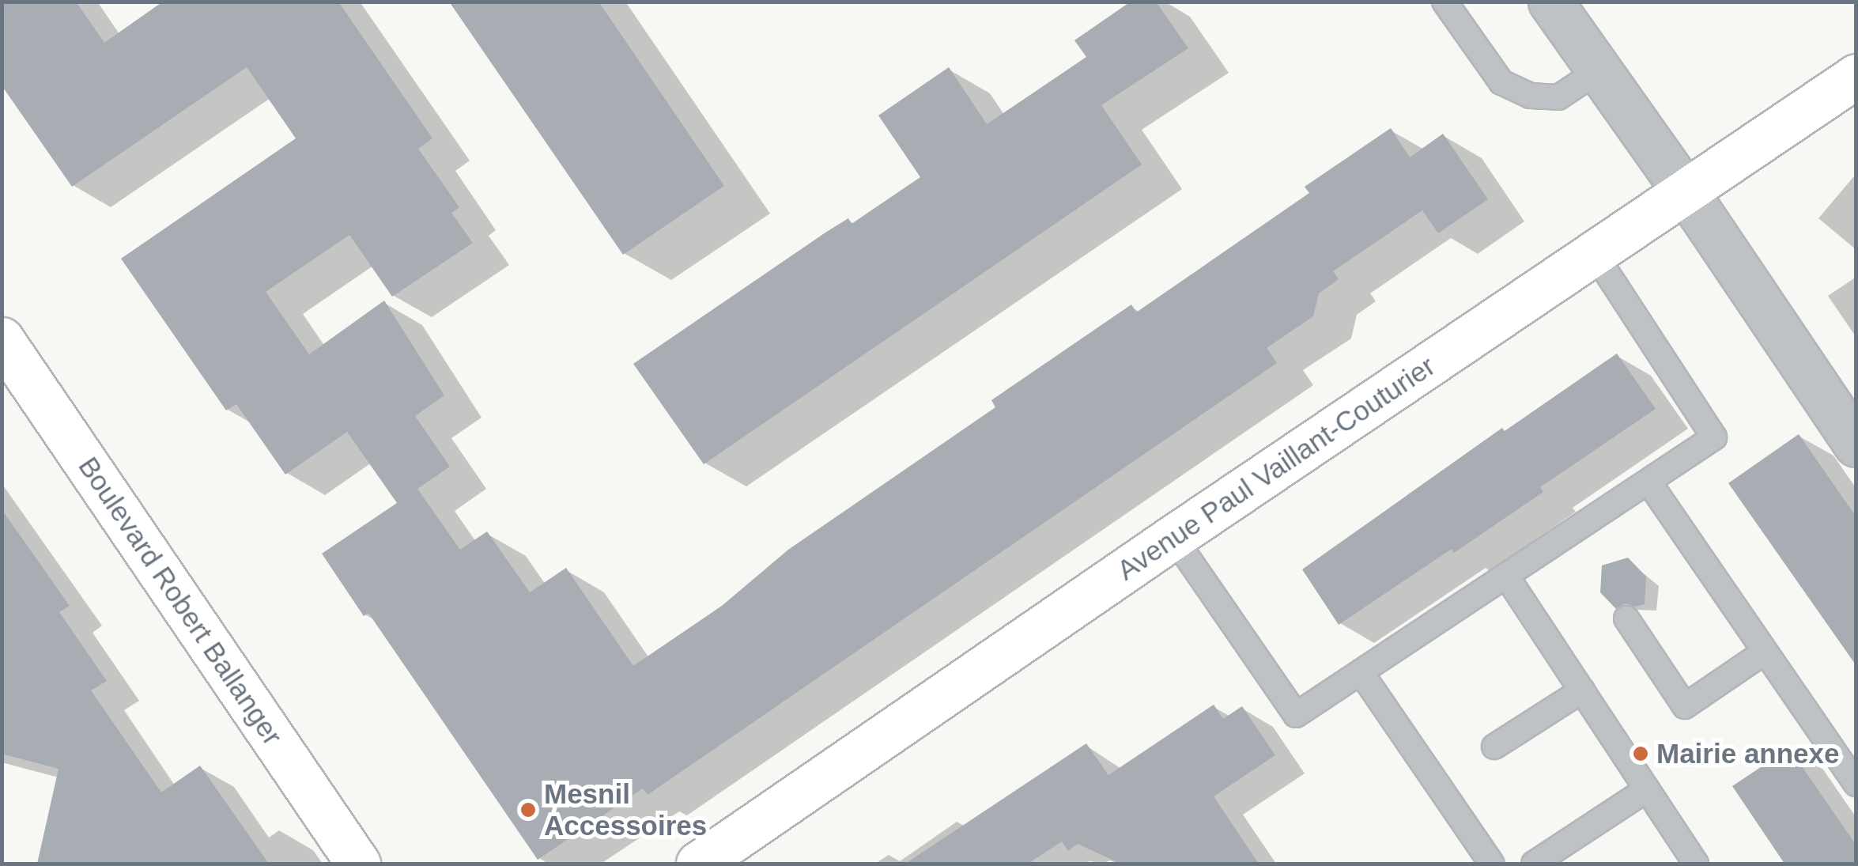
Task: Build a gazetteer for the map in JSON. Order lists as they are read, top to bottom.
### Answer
{
  "streets": {
    "street": ["Avenue Paul Vaillant-Couturier", "Boulevard Robert Ballanger"]
  },
  "places": ["Mairie annexe", "Mesnil Accessoires"]
}
